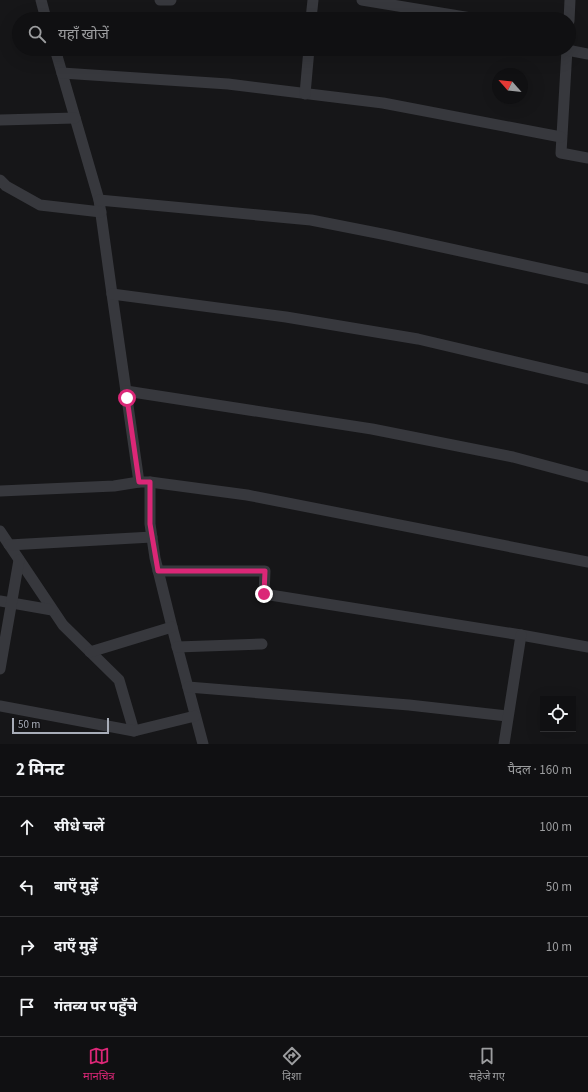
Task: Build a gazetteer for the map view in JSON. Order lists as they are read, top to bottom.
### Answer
{
  "scale_bar": "50 m",
  "north": "top left",
  "page": {
    "search": "यहाँ खोजें",
    "scale": "50 m",
    "heading": ["2 मिनट", "पैदल · 160 m"],
    "list": [
      ["सीधे चलें", "100 m"],
      ["बाएँ मुड़ें", "50 m"],
      ["दाएँ मुड़ें", "10 m"],
      "गंतव्य पर पहुँचे"
    ],
    "nav": ["मानचित्र", "दिशा", "सहेजे गए"]
  }
}
